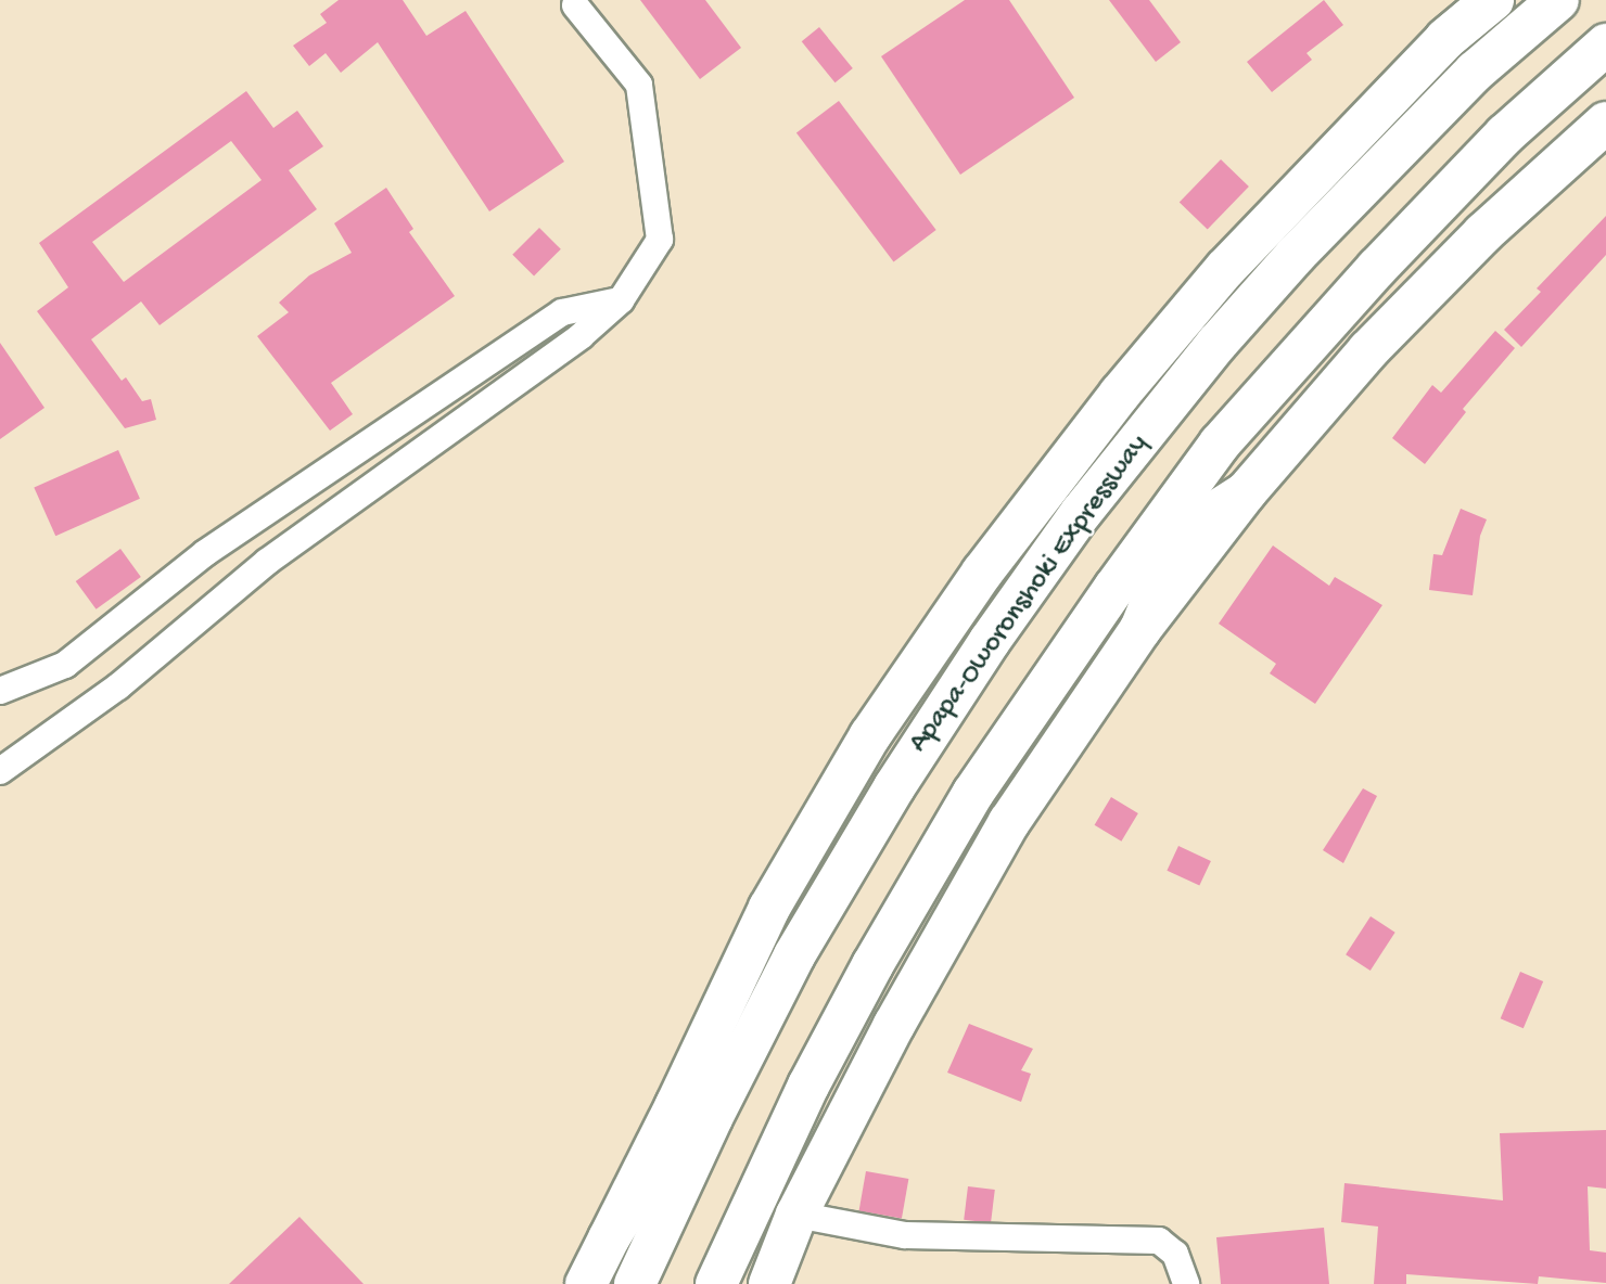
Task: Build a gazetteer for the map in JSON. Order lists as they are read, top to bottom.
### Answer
{
  "streets": {
    "main road": ["Apapa-Oworonshoki Expressway"]
  }
}
